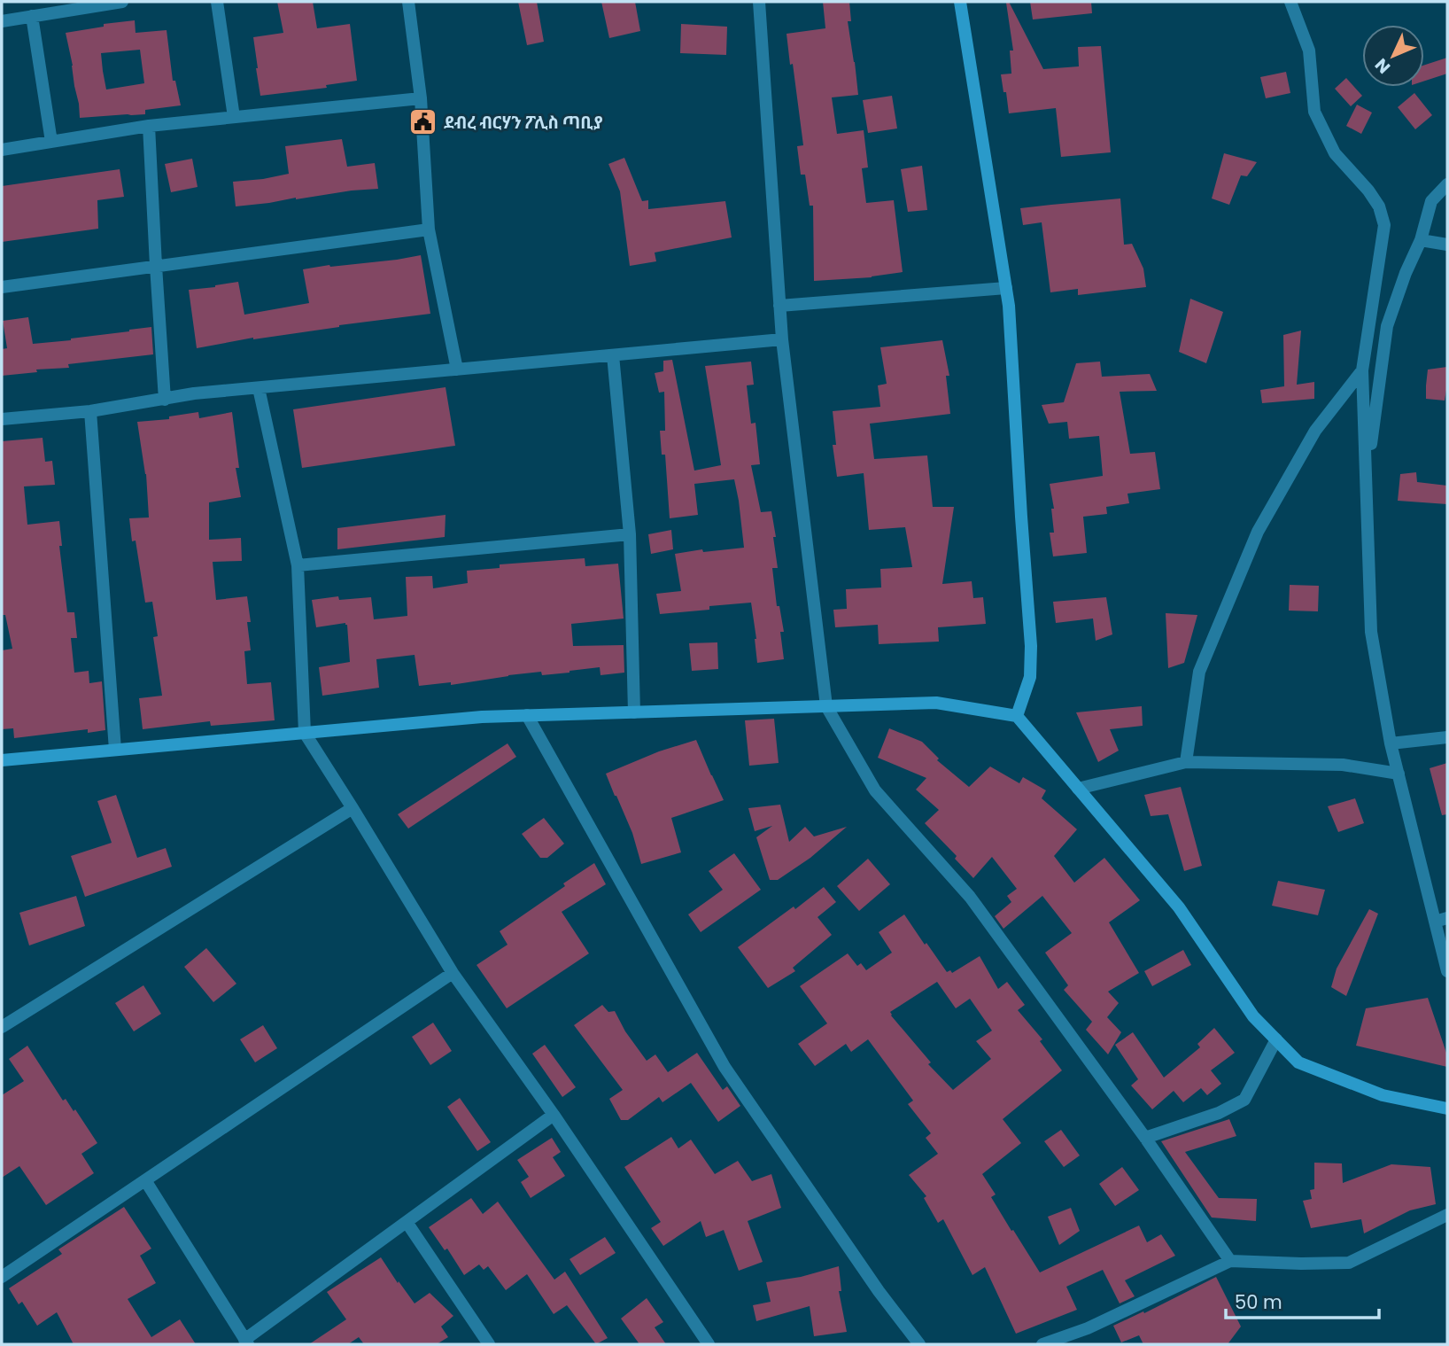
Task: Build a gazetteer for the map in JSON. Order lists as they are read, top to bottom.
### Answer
{
  "places": {
    "public building": ["ደብረ ብርሃን ፖሊስ ጣቢያ"]
  },
  "scale_bar": "50 m",
  "north": "bottom left"
}
